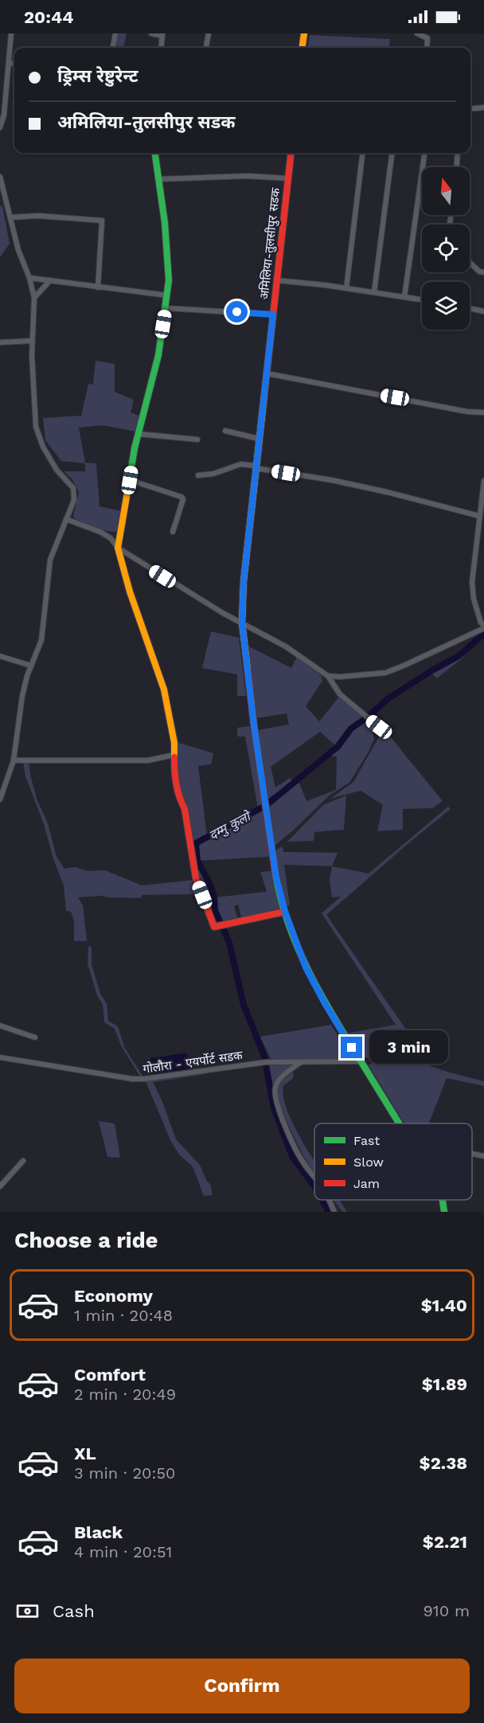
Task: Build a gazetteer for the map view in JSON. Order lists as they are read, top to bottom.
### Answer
{
  "streets": {
    "main road": ["अमिलिया-तुलसीपुर सडक"],
    "street": ["गोलौरा - एयर्पोर्ट सडक"]
  },
  "crossings": [
    ["अमिलिया-तुलसीपुर सडक", "गोलौरा - एयर्पोर्ट सडक"]
  ],
  "water": ["दम्मु कुलो"],
  "legend": ["Fast", "Slow", "Jam"],
  "north": "top",
  "page": {
    "status": "20:44",
    "banner": ["ड्रिम्स रेष्टुरेन्ट", "अमिलिया-तुलसीपुर सडक"],
    "bubble": "3 min",
    "heading": "Choose a ride",
    "list": [
      {
        "name": "Economy",
        "note": "1 min · 20:48",
        "value": "$1.40"
      },
      {
        "name": "Comfort",
        "note": "2 min · 20:49",
        "value": "$1.89"
      },
      {
        "name": "XL",
        "note": "3 min · 20:50",
        "value": "$2.38"
      },
      {
        "name": "Black",
        "note": "4 min · 20:51",
        "value": "$2.21"
      }
    ],
    "pay": ["Cash", "910 m"],
    "buttons": "Confirm"
  }
}
